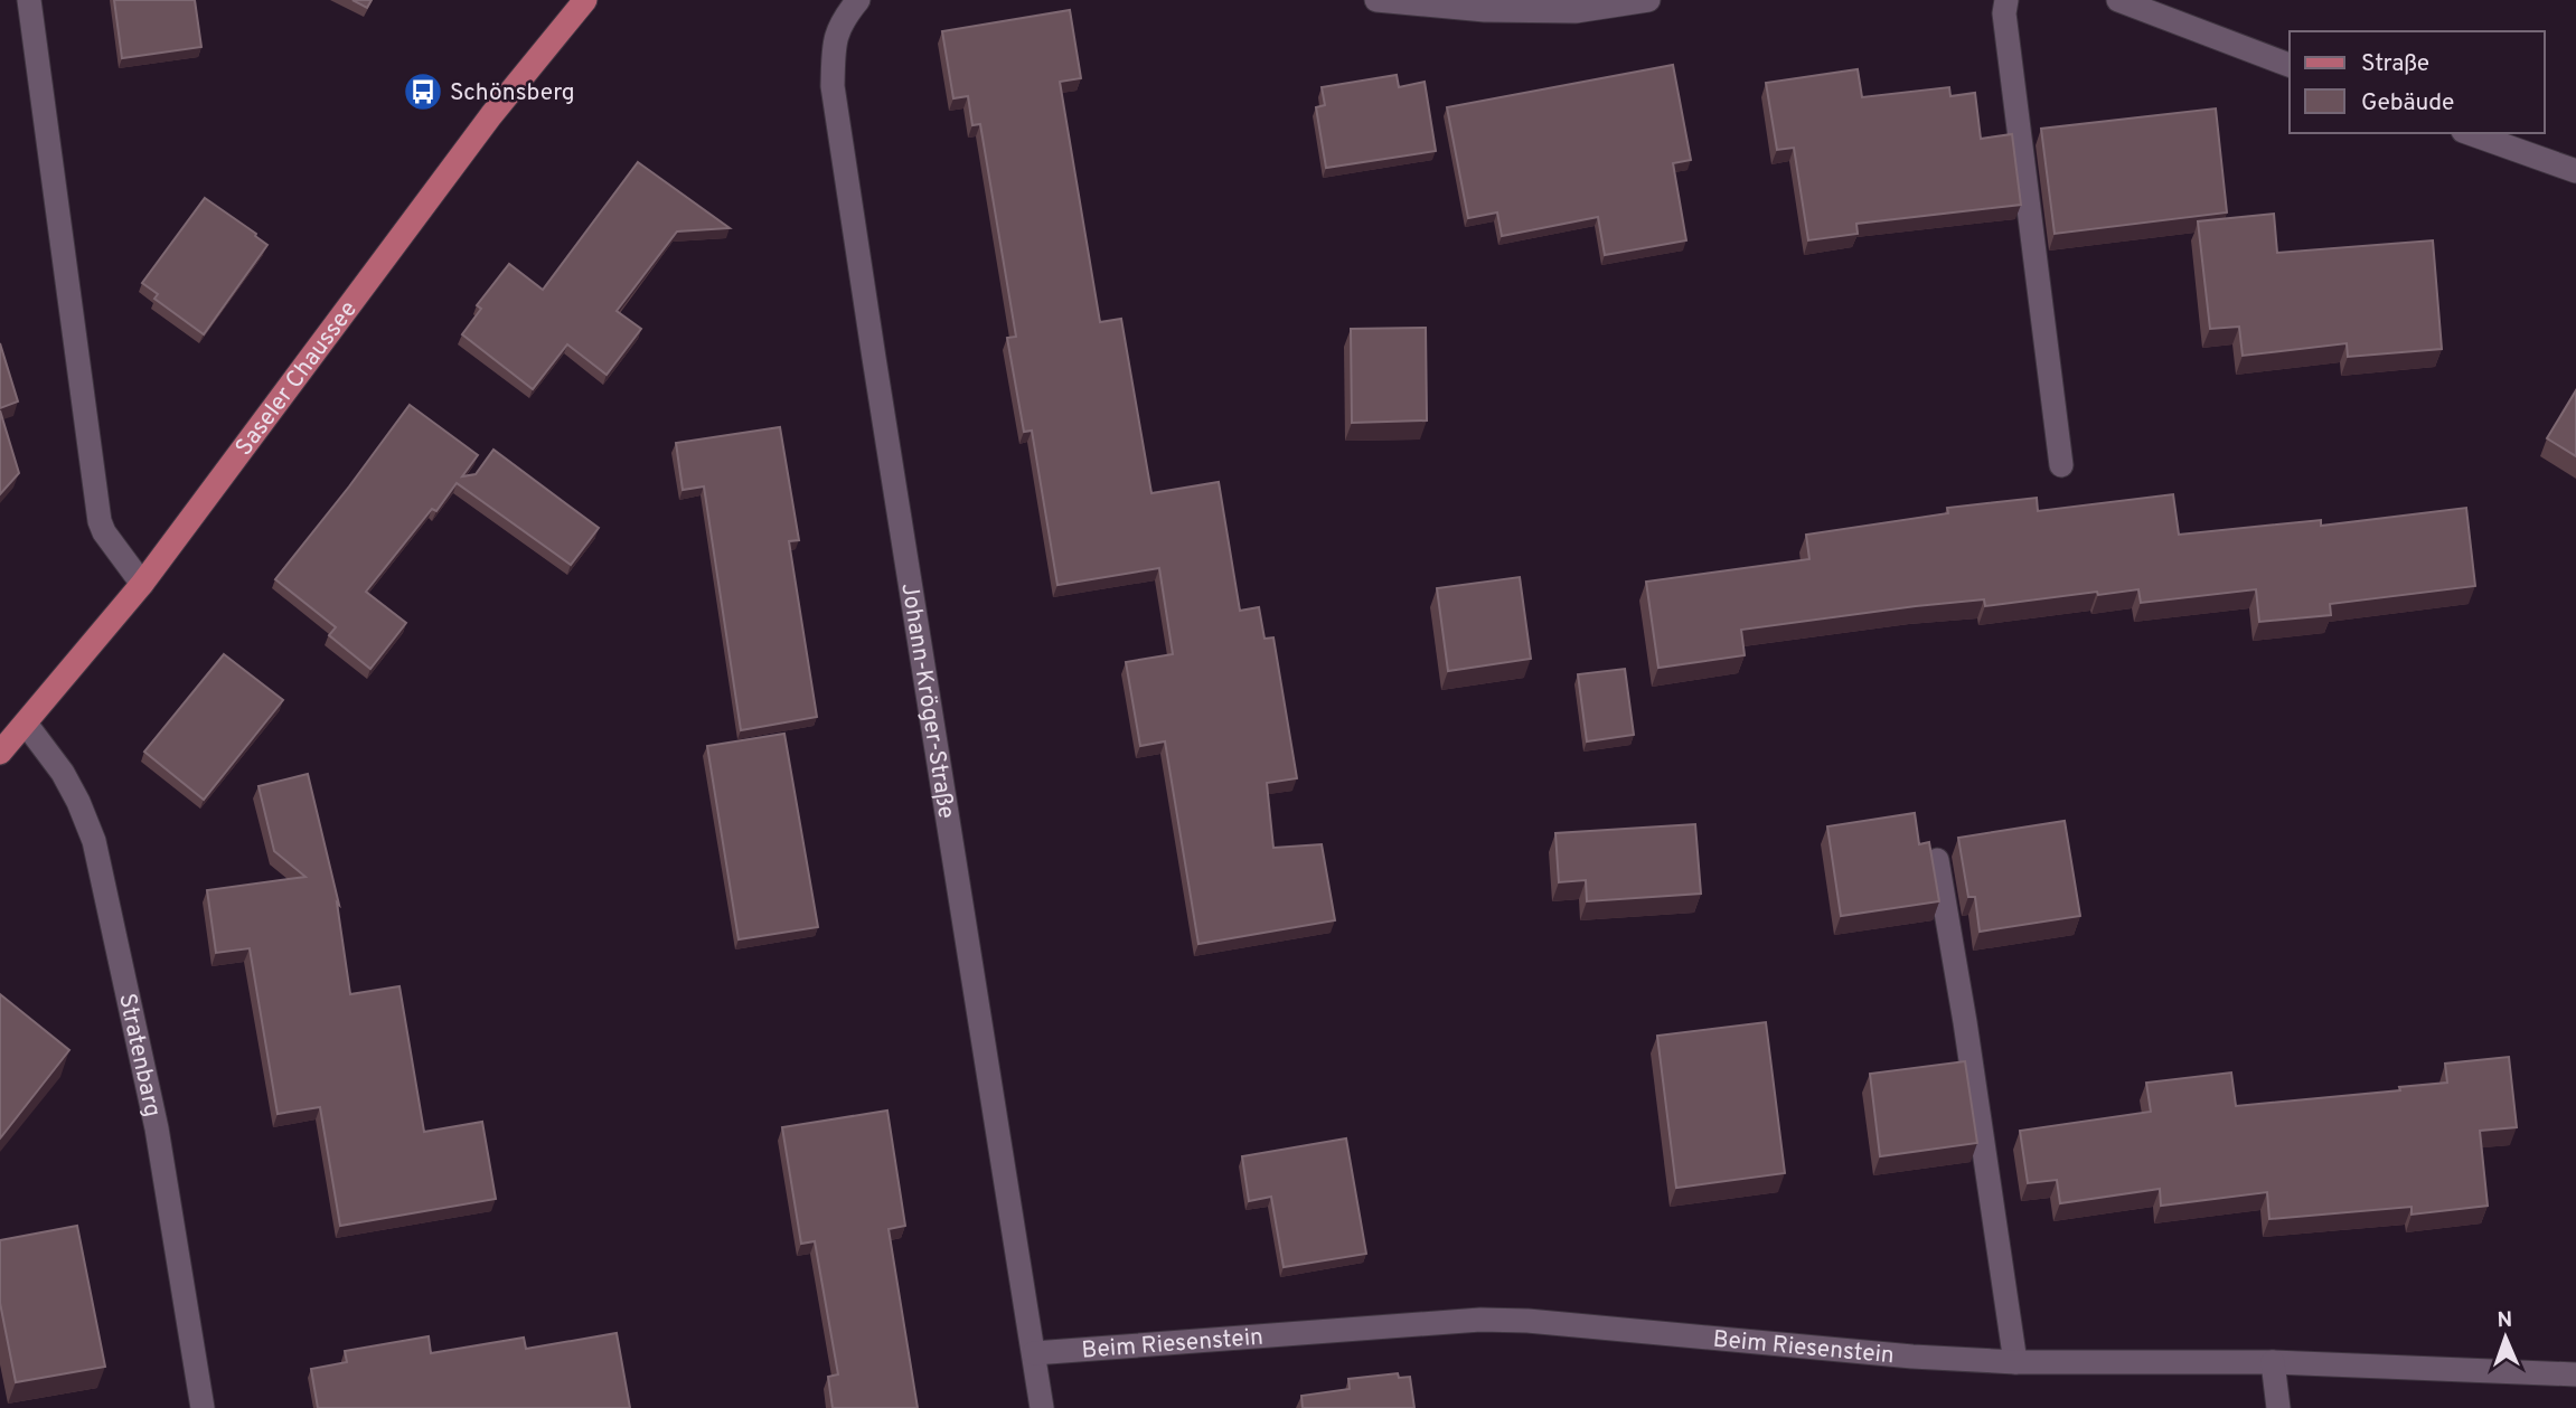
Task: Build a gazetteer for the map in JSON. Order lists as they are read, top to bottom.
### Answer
{
  "streets": {
    "main road": ["Saseler Chaussee"],
    "street": ["Johann-Kröger-Straße", "Stratenbarg", "Beim Riesenstein"]
  },
  "crossings": [
    ["Saseler Chaussee", "Stratenbarg"],
    ["Johann-Kröger-Straße", "Beim Riesenstein"]
  ],
  "places": {
    "bus stop": ["Schönsberg"]
  },
  "legend": ["Straße", "Gebäude"],
  "north": "top"
}
